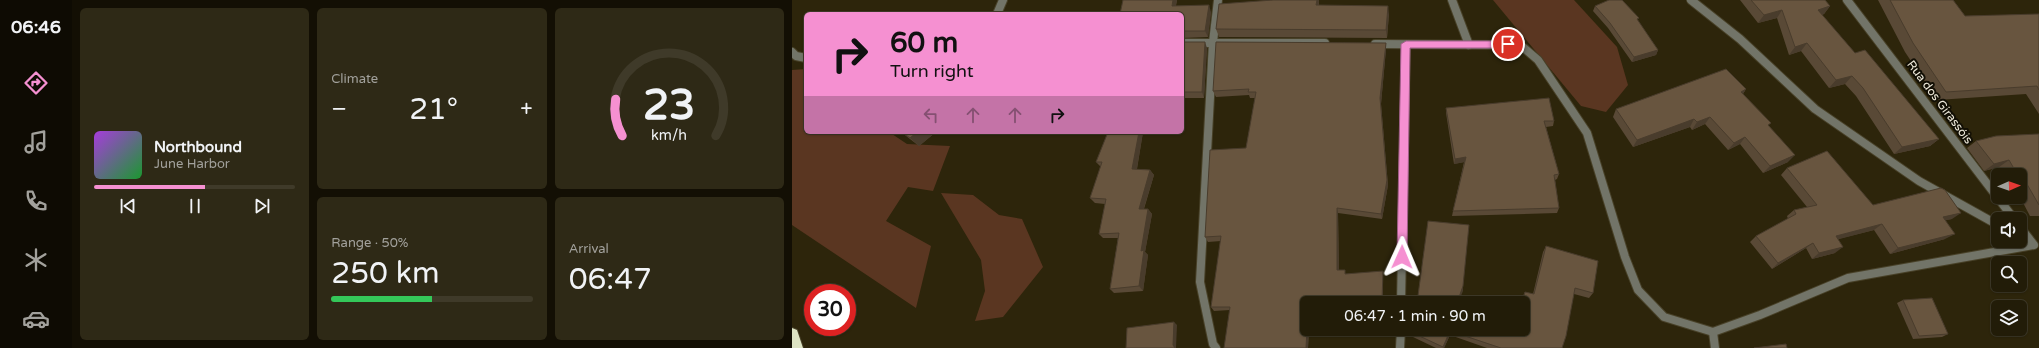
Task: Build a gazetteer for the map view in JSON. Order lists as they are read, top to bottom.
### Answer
{
  "streets": {
    "street": ["Rua dos Girassóis"]
  },
  "north": "right",
  "page": {
    "tabs": "06:46",
    "tile": [
      "Climate",
      ["Range · 50%", "250 km"],
      ["Arrival", "06:47"]
    ],
    "turn": ["60 m", "Turn right"],
    "heat": ["−", "21°", "+"],
    "song": ["Northbound", "June Harbor"],
    "limit": "30",
    "trip": "06:47 · 1 min · 90 m",
    "gauge": ["23", "km/h"]
  }
}
